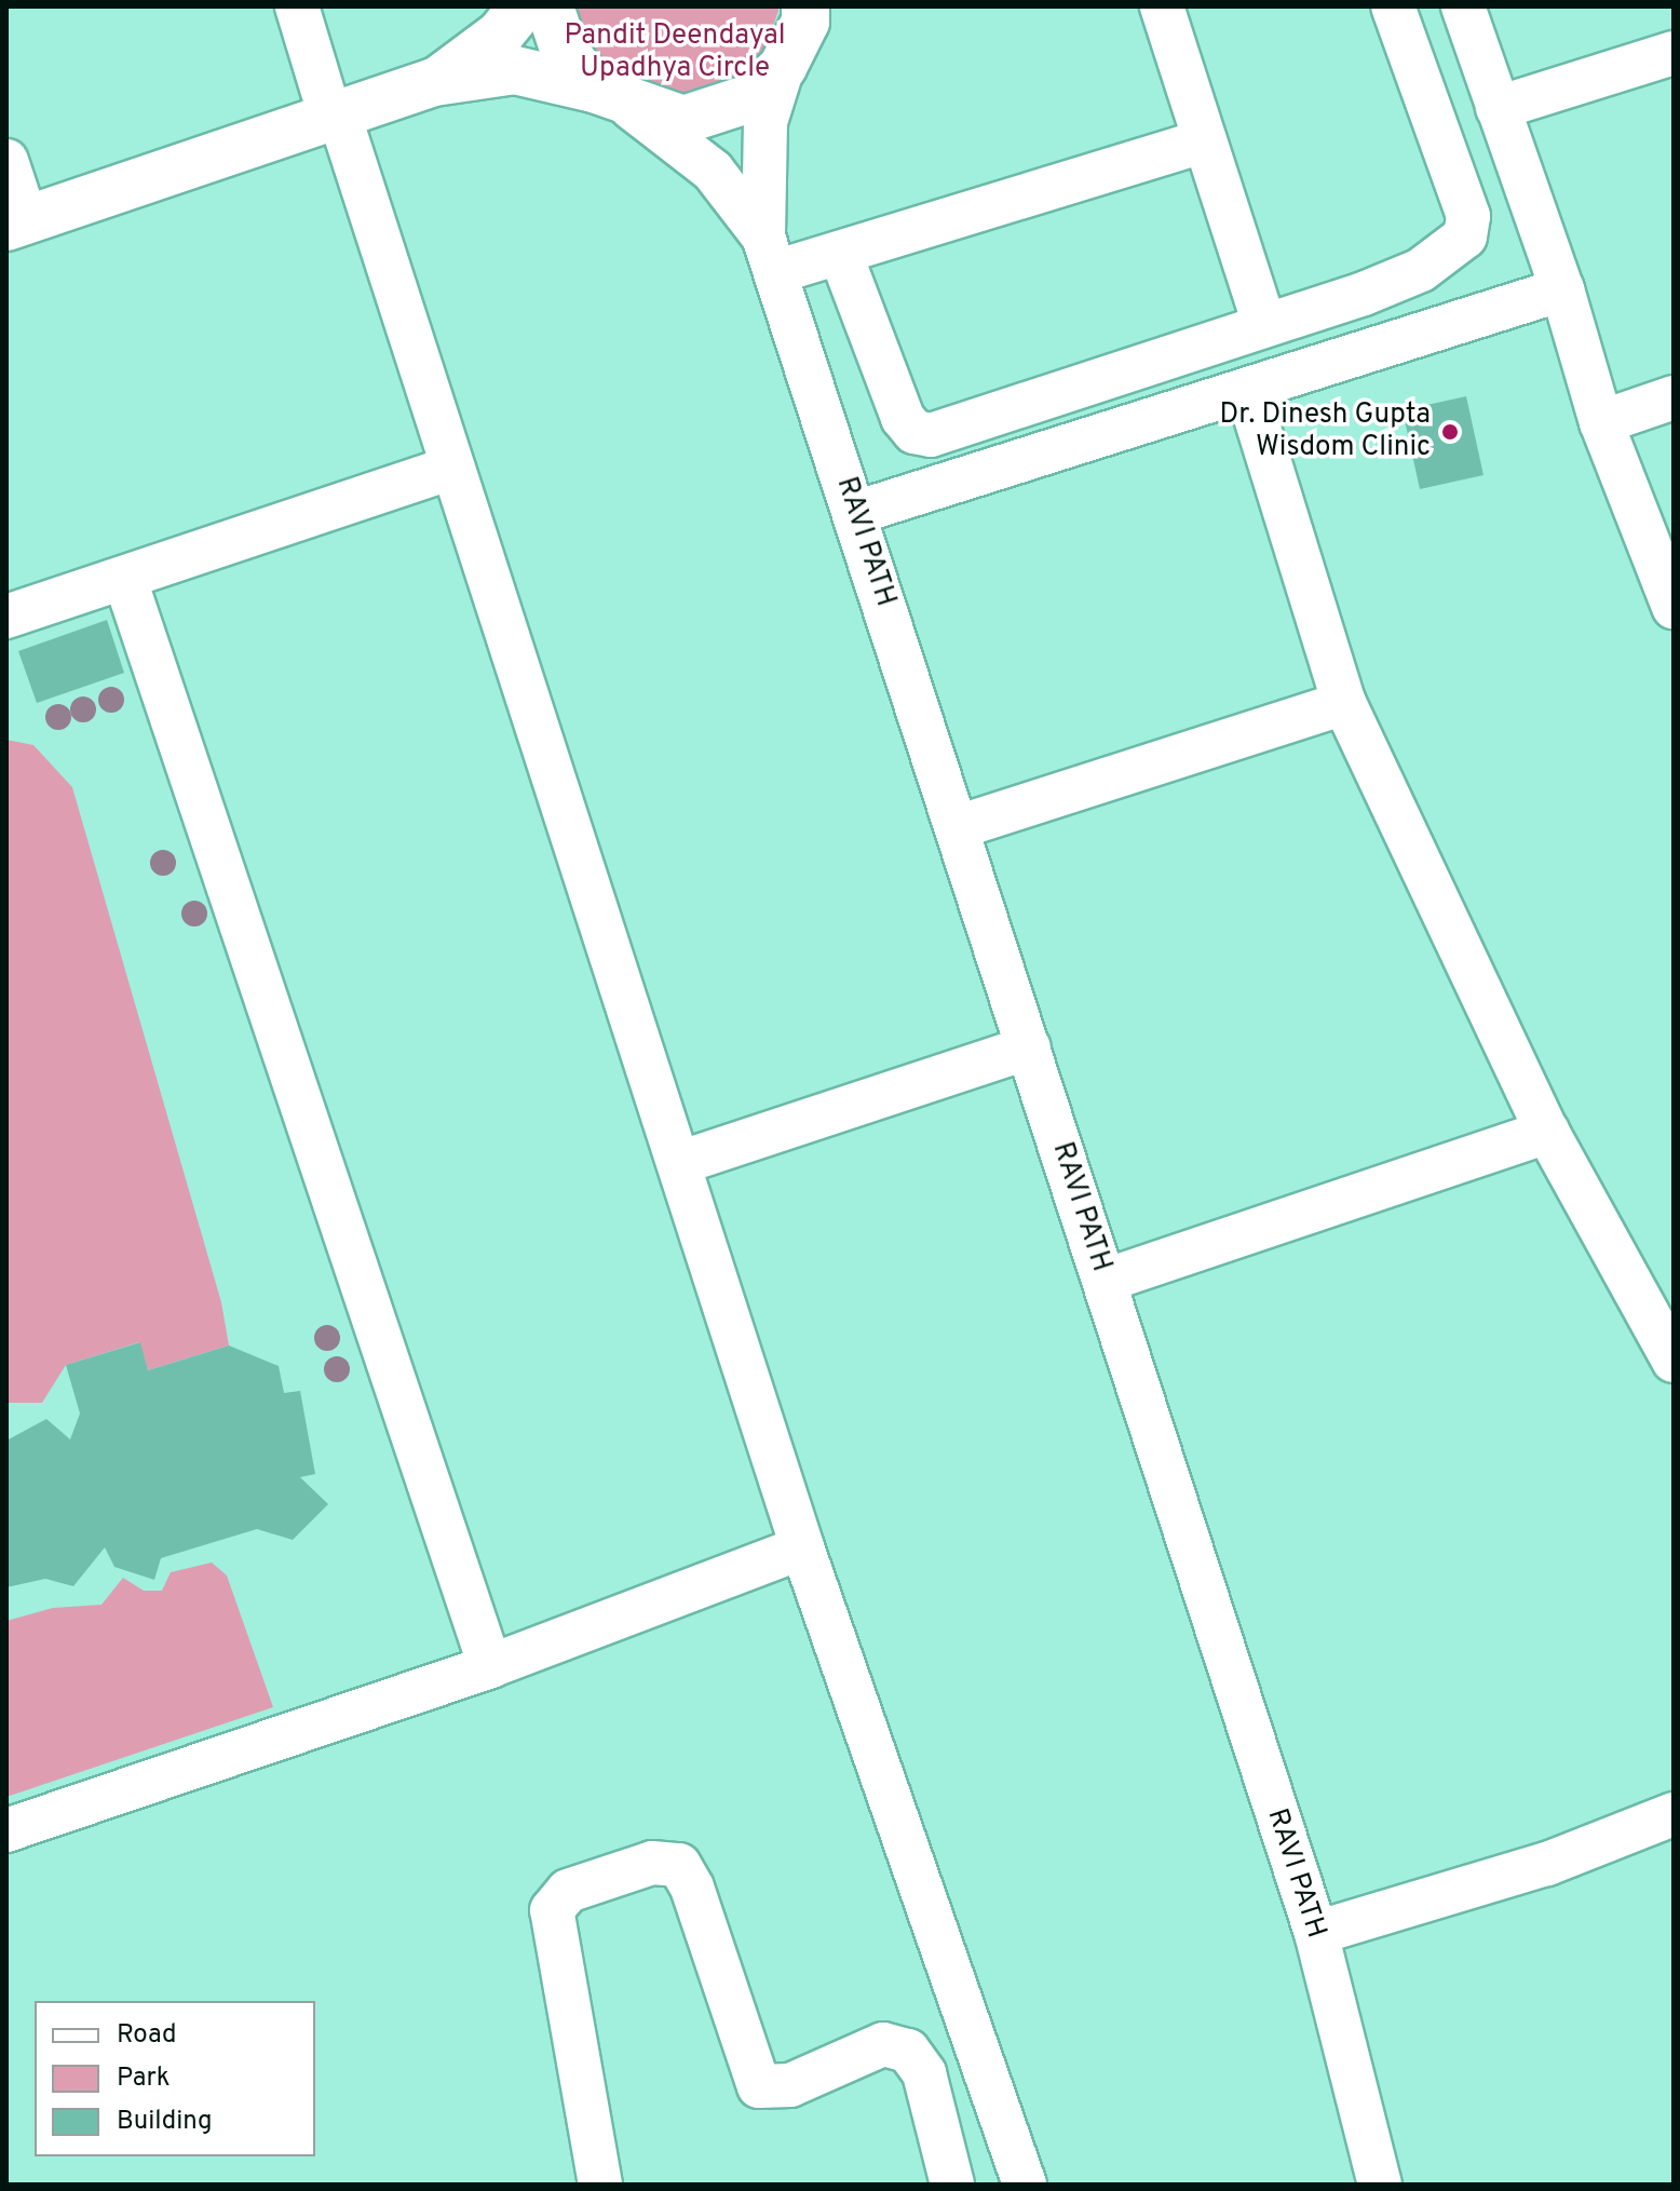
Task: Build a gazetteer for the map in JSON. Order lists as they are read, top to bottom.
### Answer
{
  "streets": {
    "street": ["RAVI PATH"]
  },
  "parks": ["Pandit Deendayal Upadhya Circle"],
  "places": ["Dr. Dinesh Gupta Wisdom Clinic"],
  "legend": ["Road", "Park", "Building"]
}
